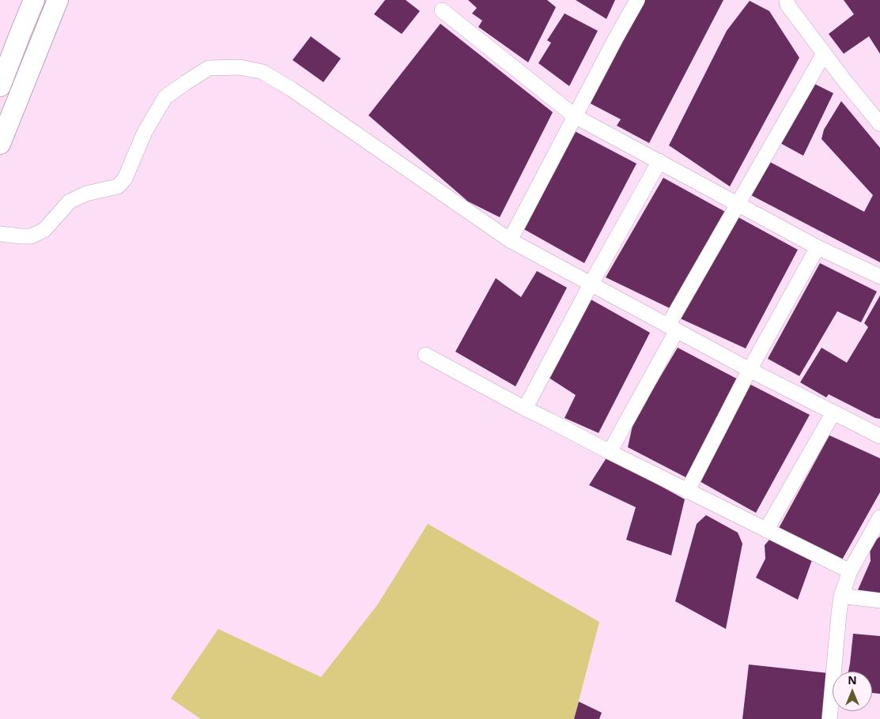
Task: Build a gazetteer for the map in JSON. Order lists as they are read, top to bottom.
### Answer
{
  "north": "top"
}
